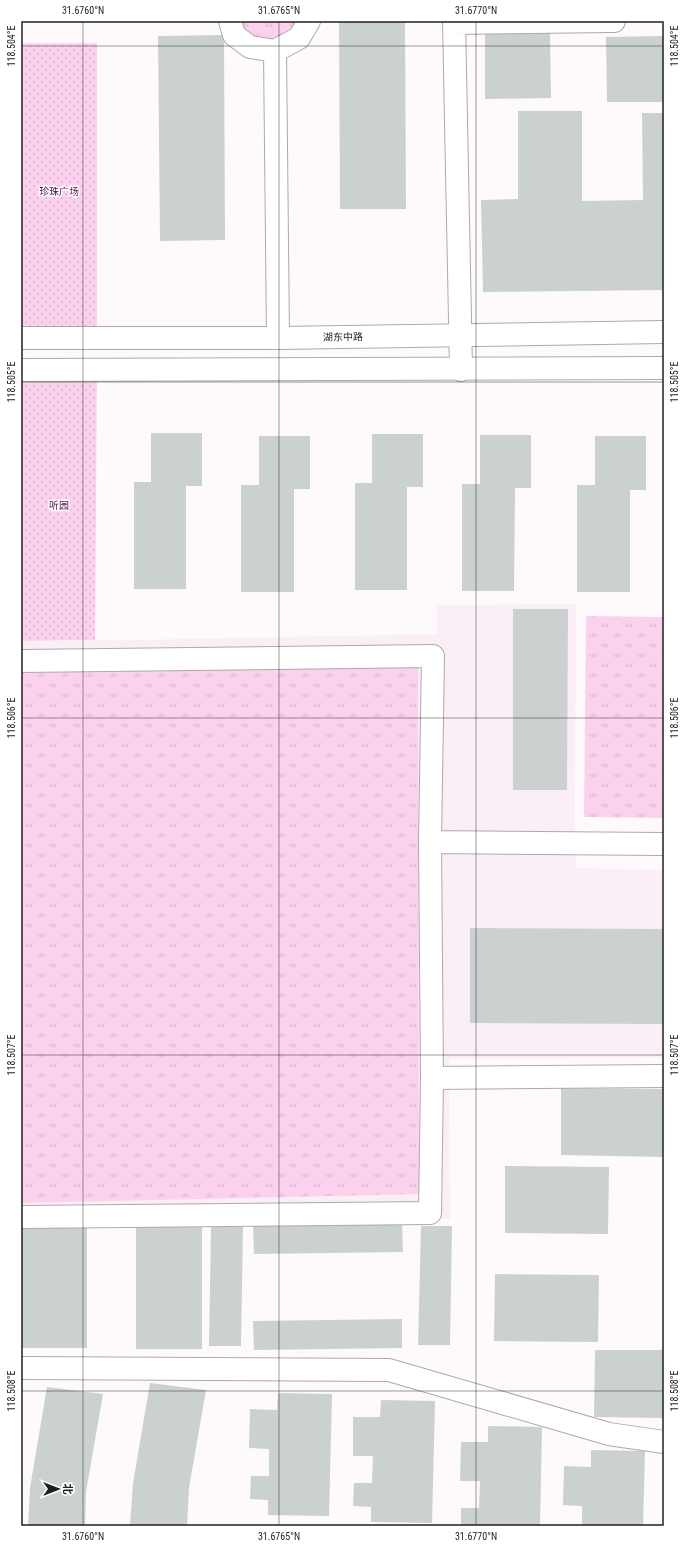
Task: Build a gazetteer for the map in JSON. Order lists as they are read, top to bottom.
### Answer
{
  "streets": {
    "street": ["湖东中路"]
  },
  "parks": ["珍珠广场", "听园"],
  "north": "right",
  "coordinates": [
    "31.6760°N",
    "31.6765°N",
    "31.6770°N",
    "118.504°E",
    "118.505°E",
    "118.506°E",
    "118.507°E",
    "118.508°E"
  ]
}
